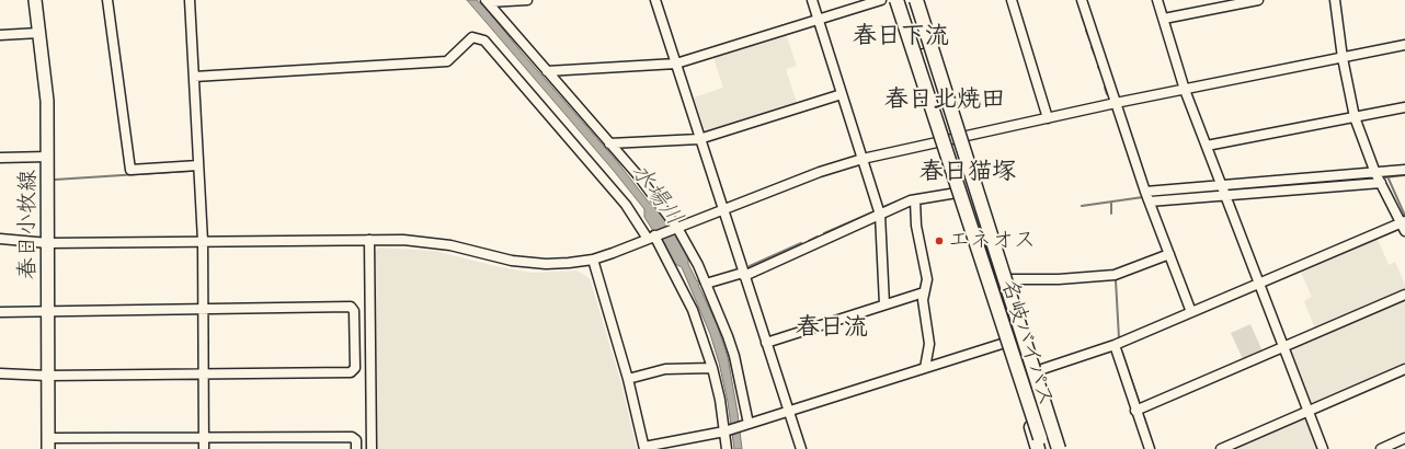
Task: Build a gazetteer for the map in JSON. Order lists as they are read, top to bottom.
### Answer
{
  "streets": {
    "highway": ["名岐バイパス"],
    "main road": ["春日小牧線"]
  },
  "districts": [
    "春日下流",
    "春日北焼田",
    "春日猫塚",
    "春日流"
  ],
  "water": ["水場川"],
  "places": ["エネオス"]
}
